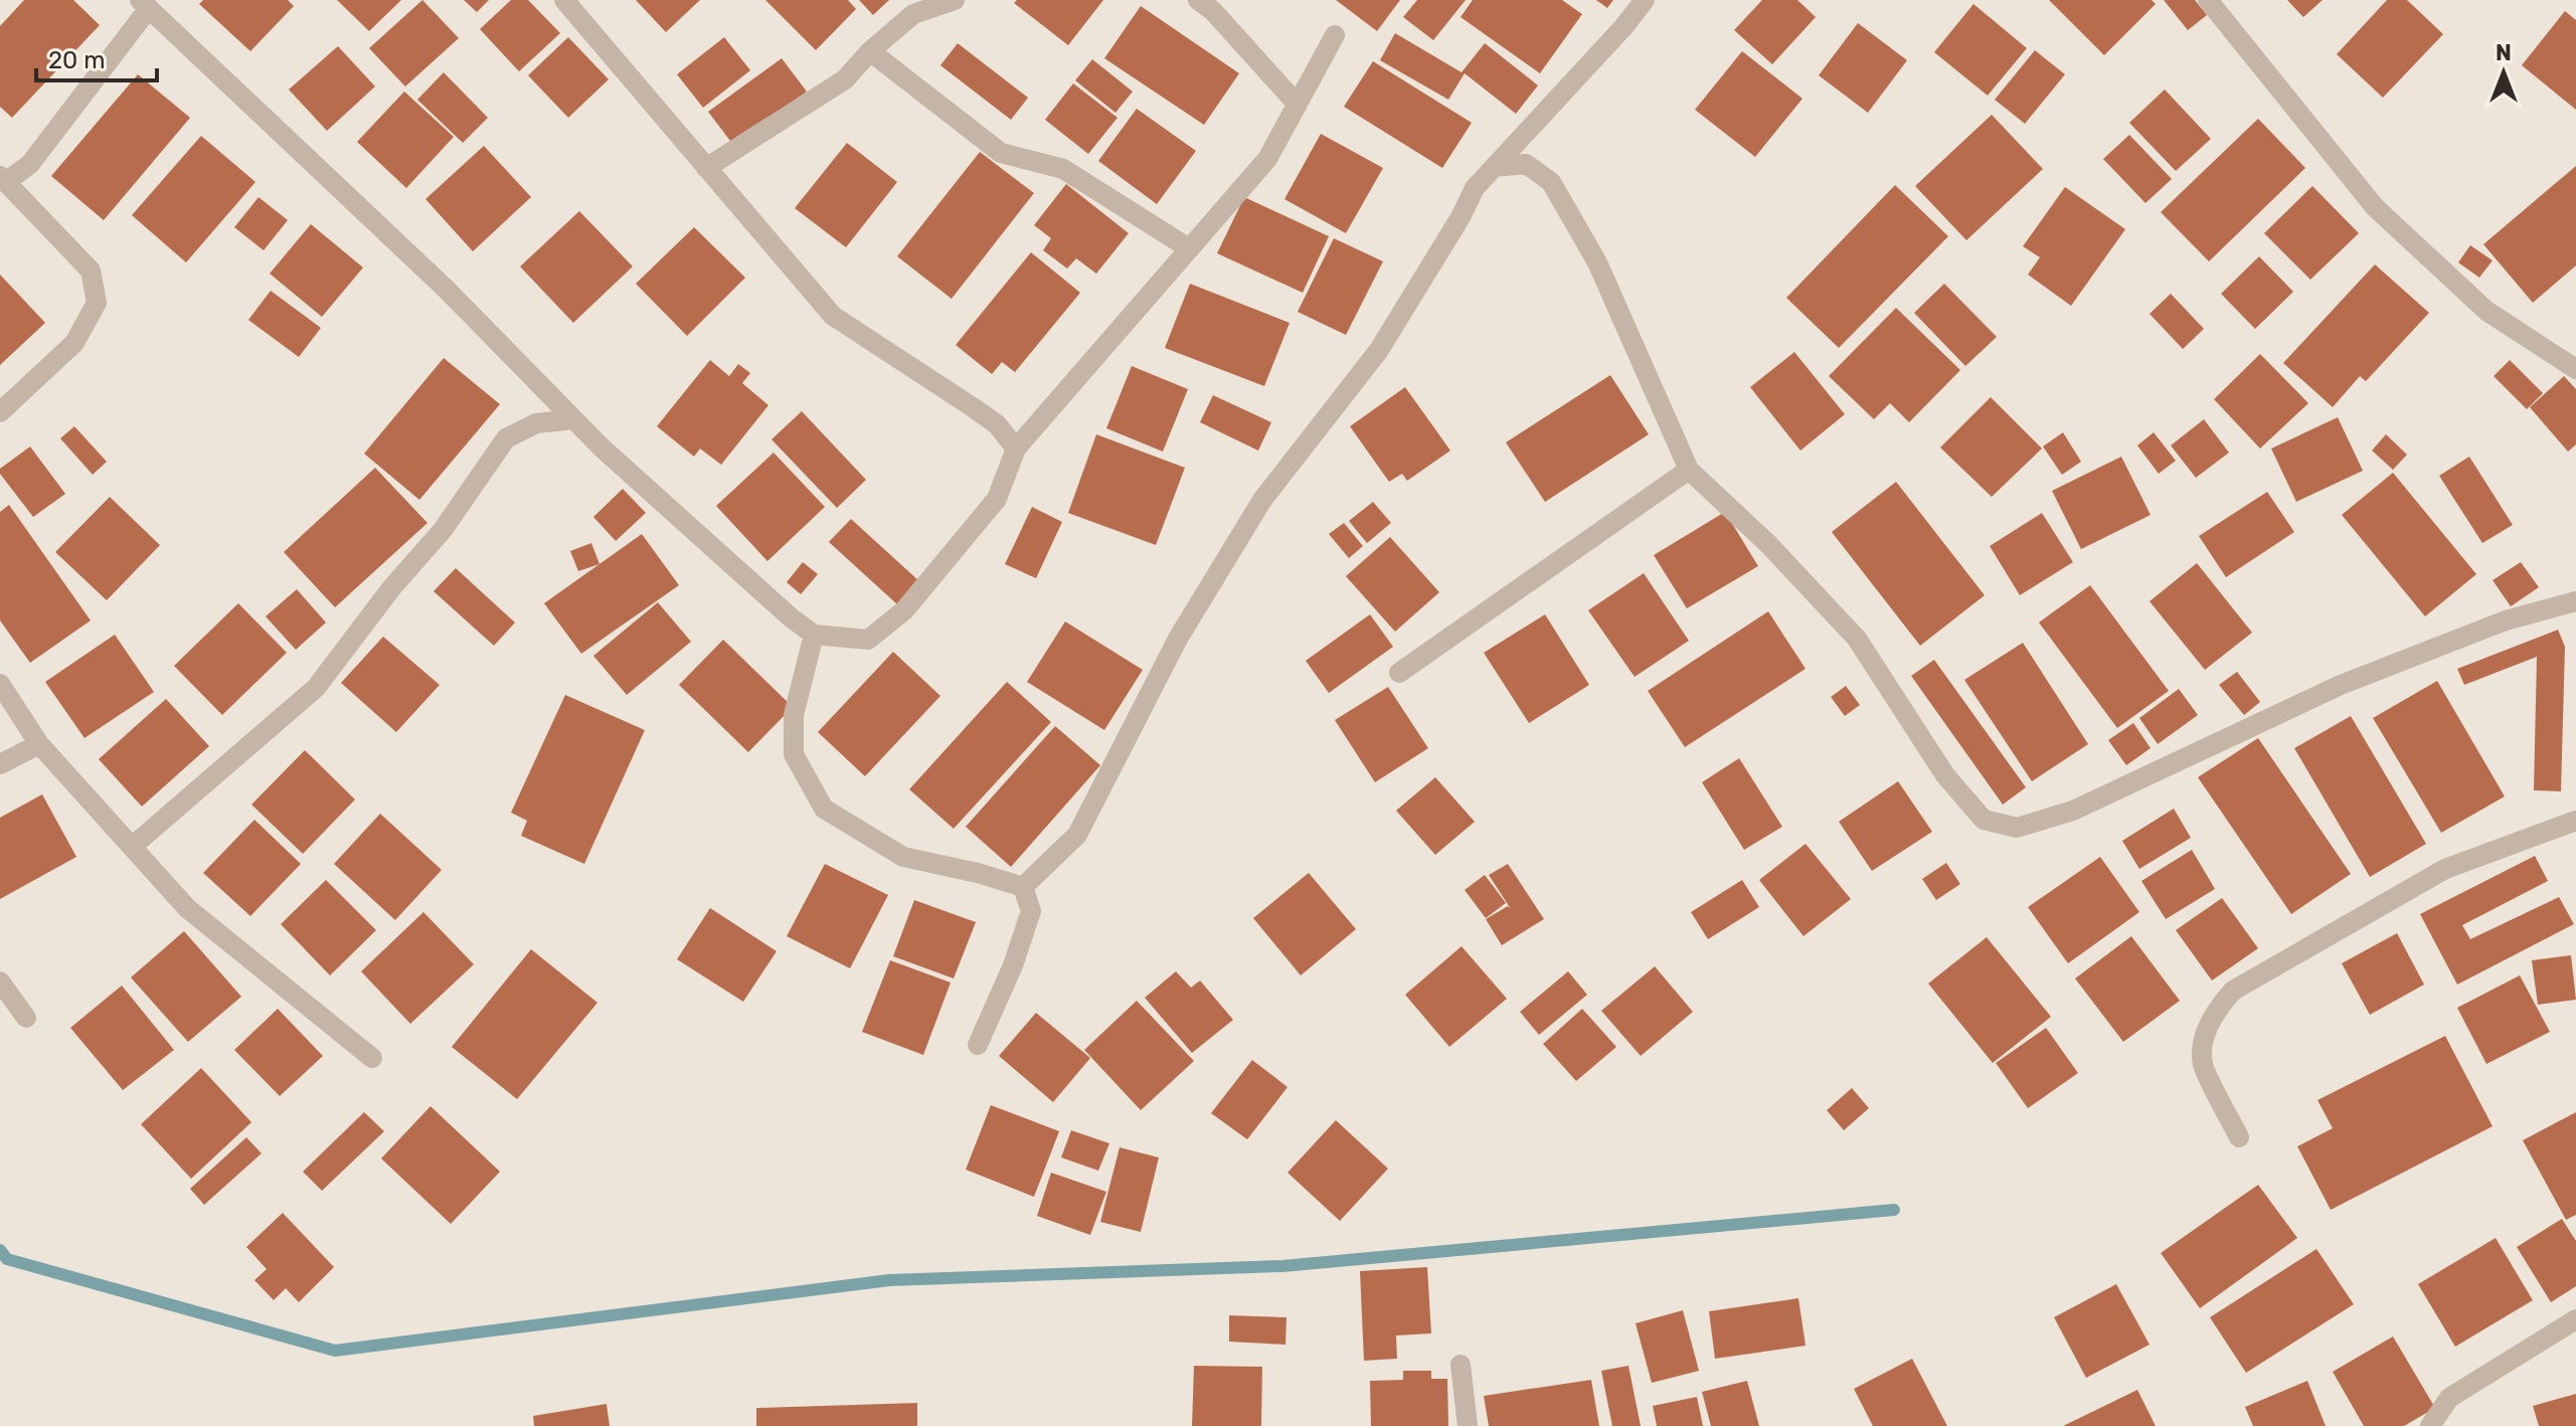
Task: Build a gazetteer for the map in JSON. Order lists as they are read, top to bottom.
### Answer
{
  "scale_bar": "20 m",
  "north": "top"
}
